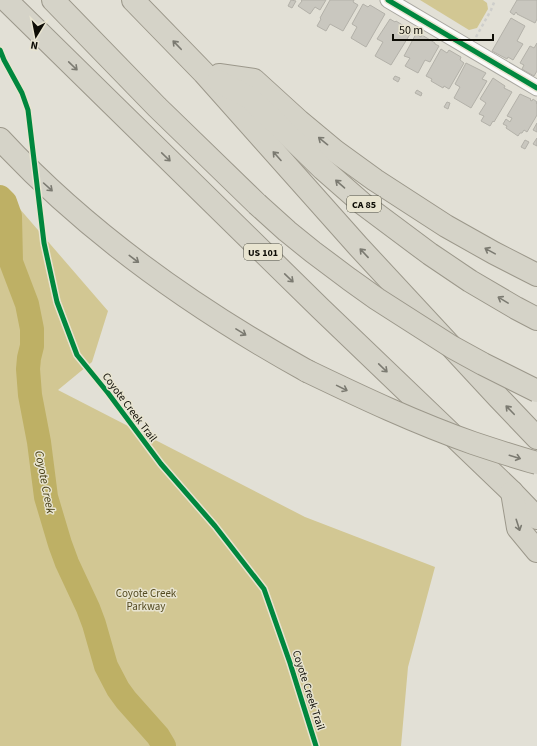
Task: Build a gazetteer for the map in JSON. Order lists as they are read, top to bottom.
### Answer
{
  "streets": {
    "highway": ["CA 85", "US 101"],
    "cycle path": ["Coyote Creek Trail"]
  },
  "water": ["Coyote Creek"],
  "parks": ["Coyote Creek Parkway"],
  "scale_bar": "50 m",
  "north": "bottom"
}
